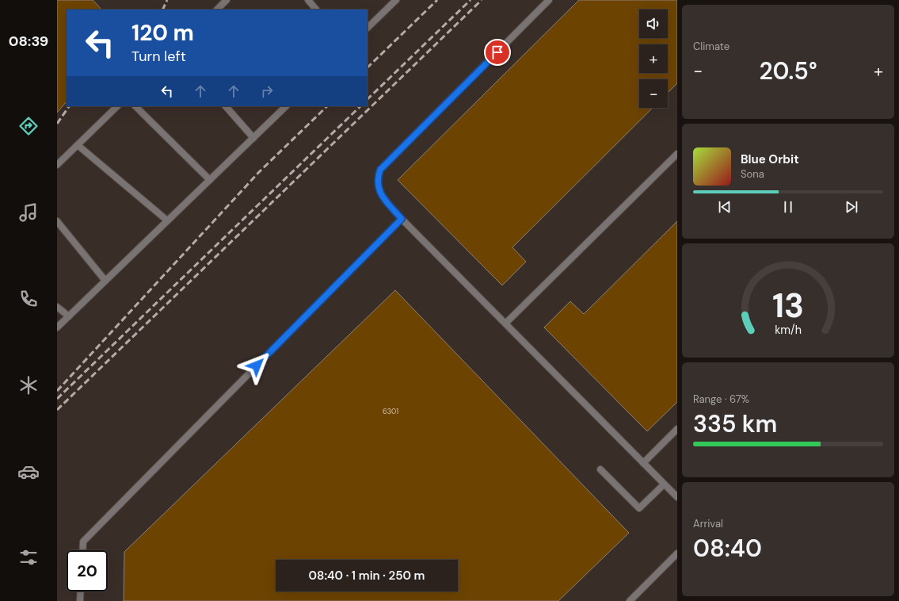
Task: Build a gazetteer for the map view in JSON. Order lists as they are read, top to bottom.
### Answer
{
  "house_numbers": ["6301"],
  "page": {
    "tabs": "08:39",
    "tile": [
      "Climate",
      ["Range · 67%", "335 km"],
      ["Arrival", "08:40"]
    ],
    "map_buttons": ["+", "−"],
    "turn": ["120 m", "Turn left"],
    "heat": ["−", "20.5°", "+"],
    "song": ["Blue Orbit", "Sona"],
    "limit": "20",
    "trip": "08:40 · 1 min · 250 m",
    "gauge": ["13", "km/h"]
  }
}
